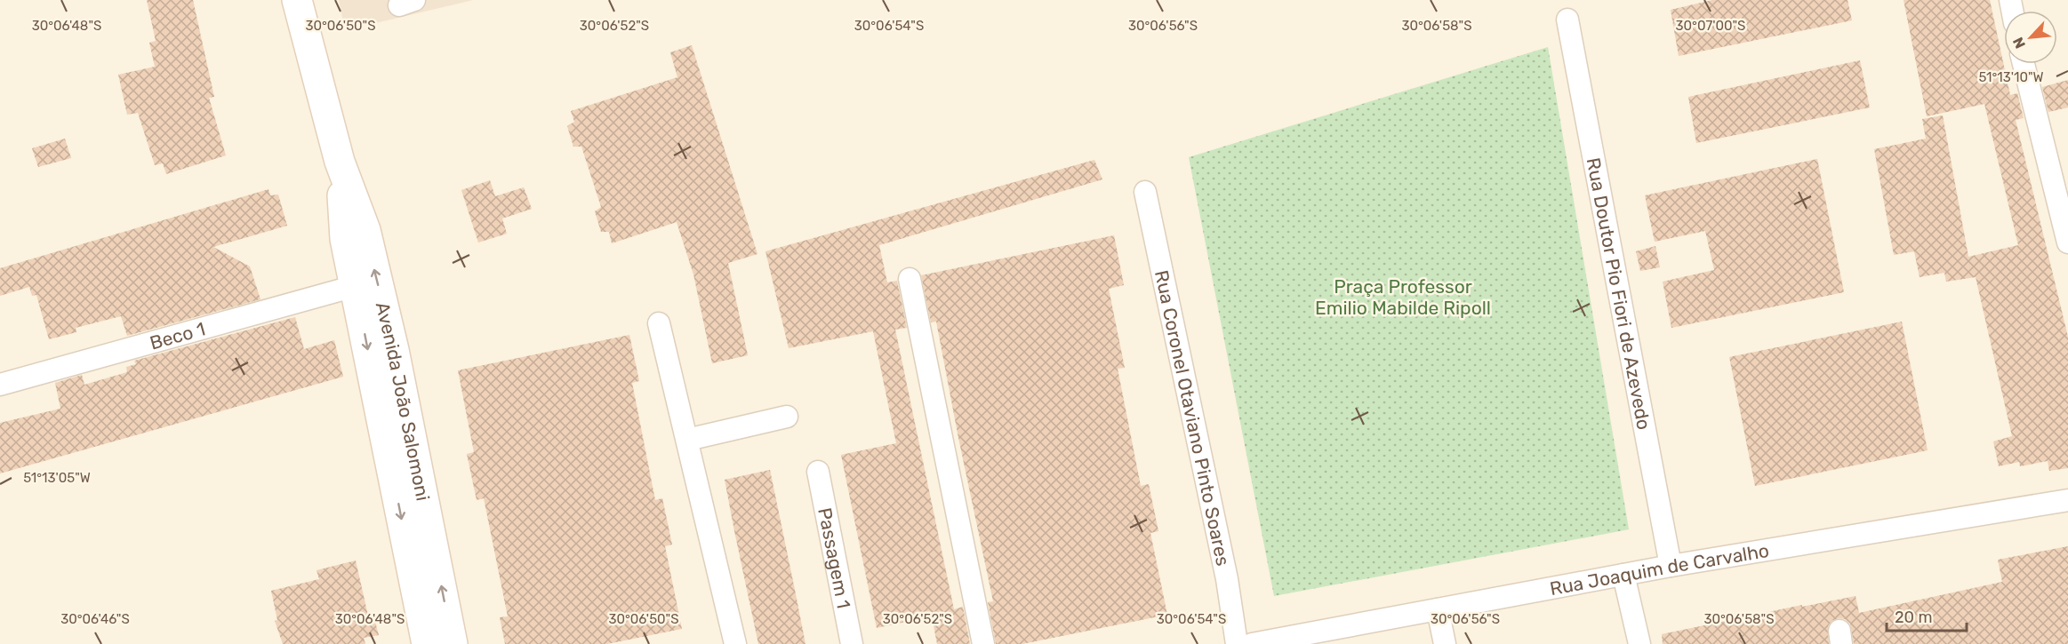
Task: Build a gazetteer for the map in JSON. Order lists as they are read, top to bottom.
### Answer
{
  "streets": {
    "main road": ["Avenida João Salomoni"],
    "street": [
      "Rua Doutor Pio Fiori de Azevedo",
      "Beco 1",
      "Rua Coronel Otaviano Pinto Soares",
      "Passagem 1",
      "Rua Joaquim de Carvalho"
    ]
  },
  "crossings": [
    ["Rua Doutor Pio Fiori de Azevedo", "Rua Joaquim de Carvalho"],
    ["Beco 1", "Avenida João Salomoni"]
  ],
  "parks": ["Praça Professor Emilio Mabilde Ripoll"],
  "scale_bar": "20 m",
  "north": "bottom left",
  "coordinates": [
    "30°06'48\"S",
    "30°06'50\"S",
    "30°06'52\"S",
    "30°06'54\"S",
    "30°06'56\"S",
    "30°06'58\"S",
    "30°07'00\"S",
    "51°13'10\"W",
    "51°13'05\"W",
    "30°06'46\"S"
  ]
}
